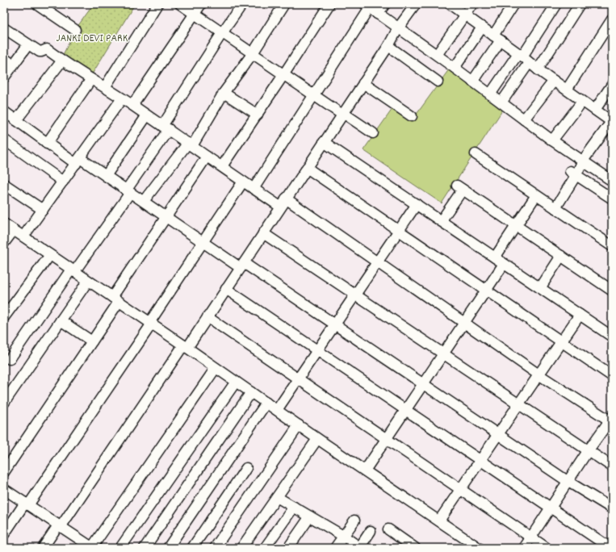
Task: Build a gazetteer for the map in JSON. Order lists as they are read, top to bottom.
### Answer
{
  "parks": ["JANKI DEVI PARK"]
}
